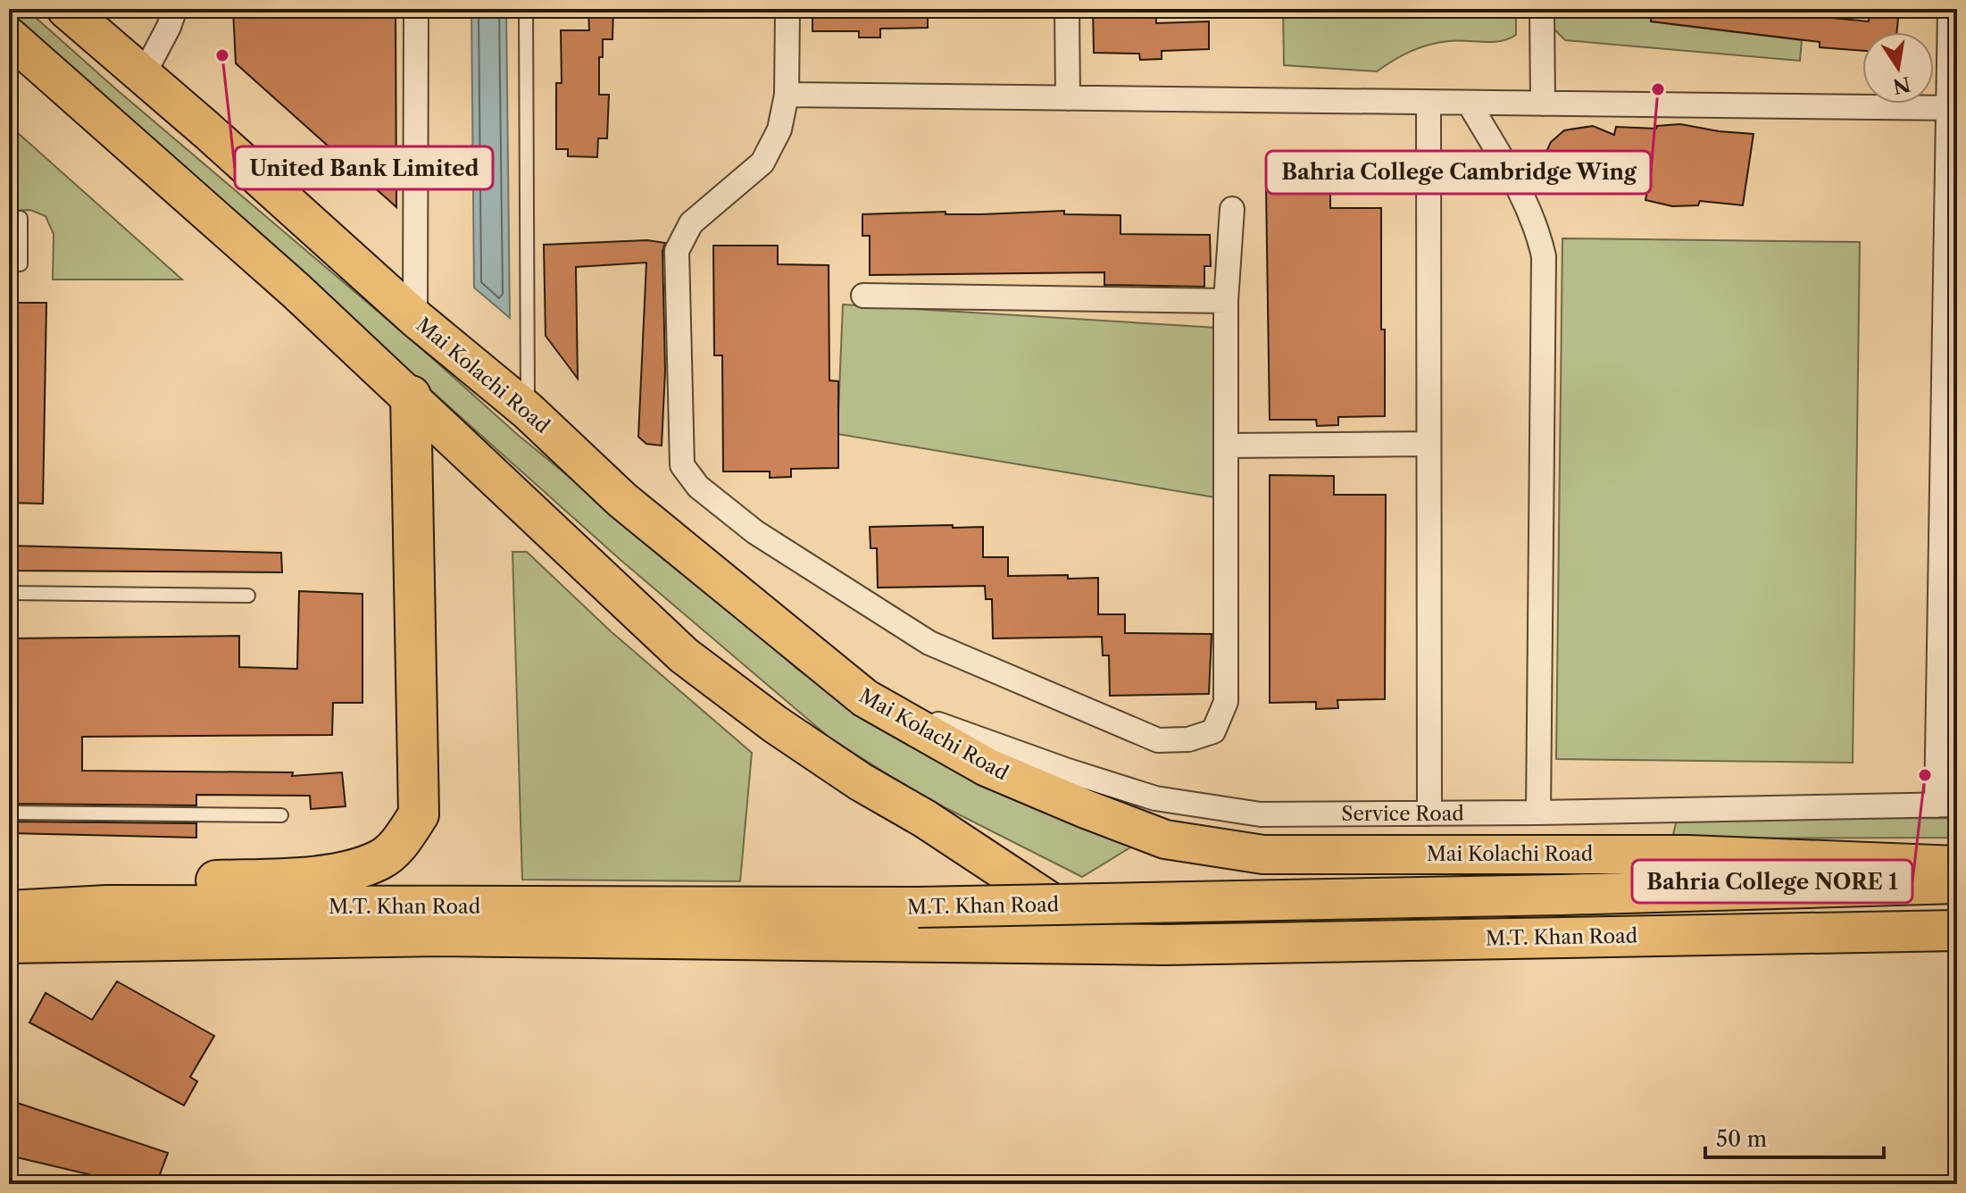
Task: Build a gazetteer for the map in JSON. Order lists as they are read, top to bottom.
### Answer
{
  "streets": {
    "highway": ["M.T. Khan Road"],
    "main road": ["Mai Kolachi Road"],
    "street": ["Service Road"]
  },
  "crossings": [
    ["Mai Kolachi Road", "Service Road"]
  ],
  "places": ["United Bank Limited", "Bahria College Cambridge Wing", "Bahria College NORE 1"],
  "scale_bar": "50 m",
  "north": "bottom"
}
